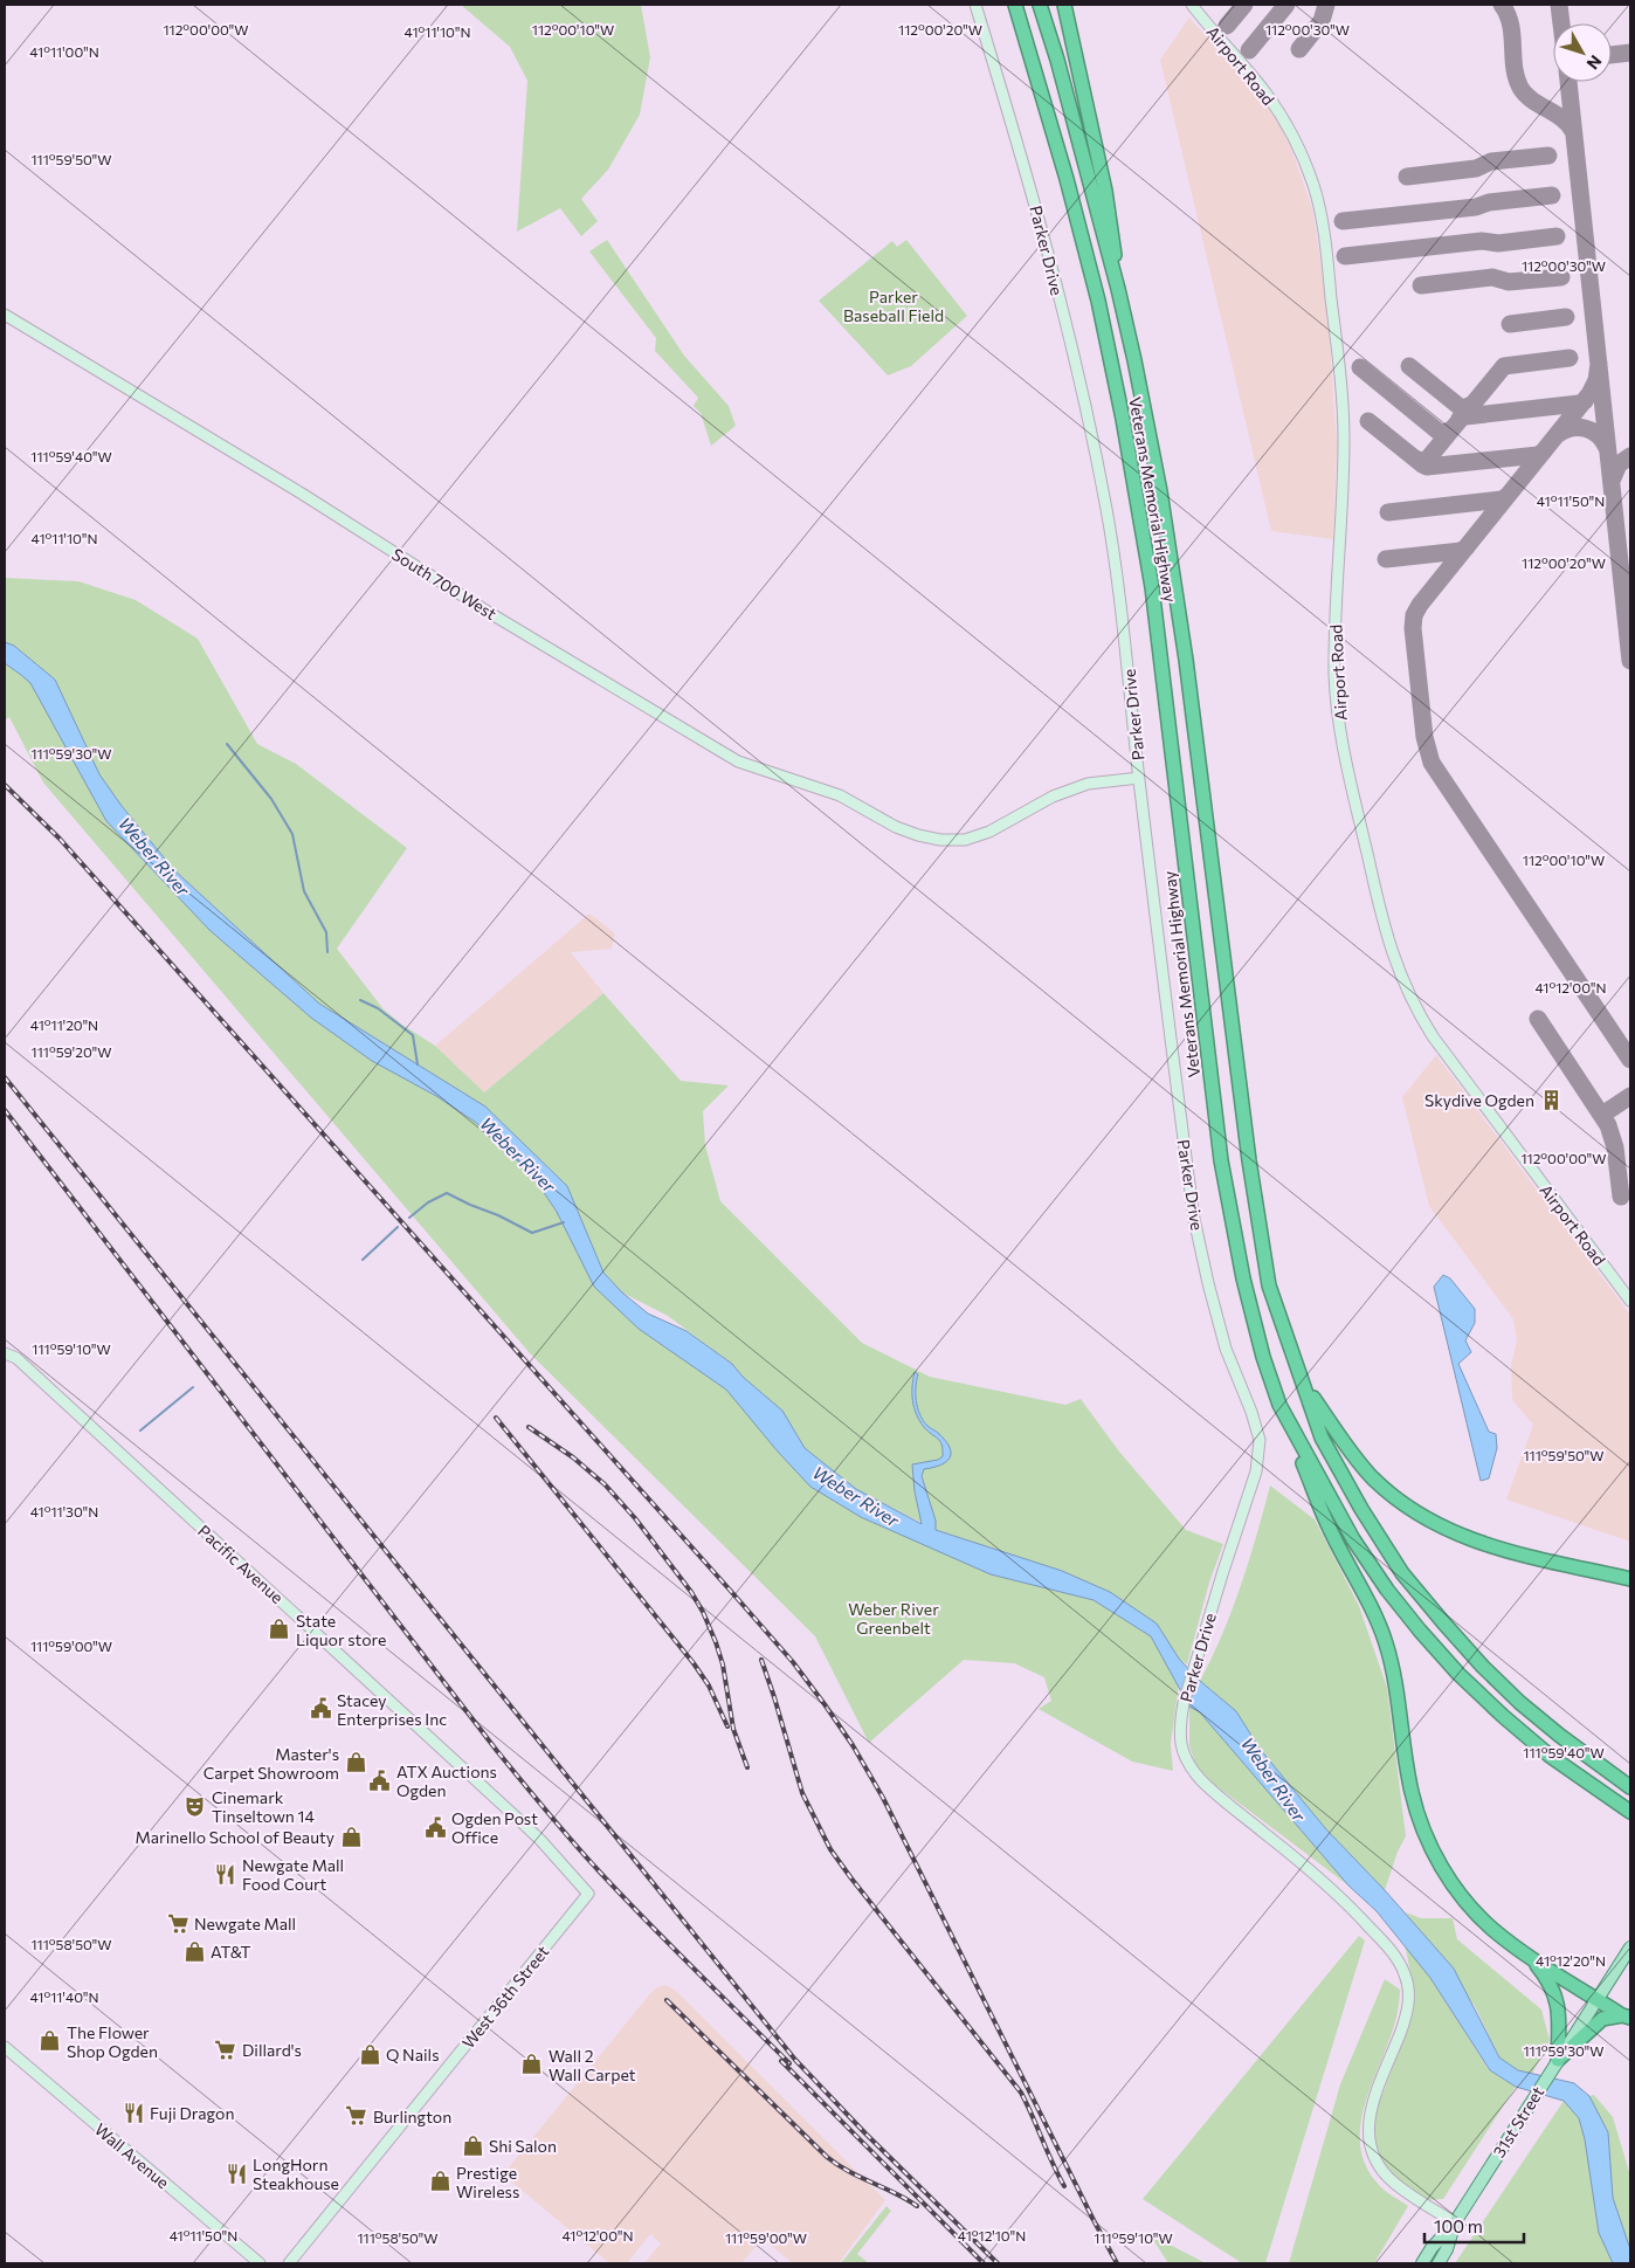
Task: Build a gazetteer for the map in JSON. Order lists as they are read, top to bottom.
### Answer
{
  "streets": {
    "highway": ["Veterans Memorial Highway"],
    "main road": ["31st Street"],
    "street": [
      "Airport Road",
      "Parker Drive",
      "South 700 West",
      "Pacific Avenue",
      "West 36th Street",
      "Wall Avenue"
    ]
  },
  "crossings": [
    ["Parker Drive", "South 700 West"],
    ["Parker Drive", "31st Street"],
    ["Pacific Avenue", "West 36th Street"]
  ],
  "water": ["Weber River"],
  "parks": ["Parker Baseball Field", "Weber River Greenbelt"],
  "places": {
    "building": ["Skydive Ogden"],
    "shop": [
      "State Liquor store",
      "Master's Carpet Showroom",
      "Marinello School of Beauty",
      "AT&T",
      "The Flower Shop Ogden",
      "Q Nails",
      "Wall 2 Wall Carpet",
      "Shi Salon",
      "Prestige Wireless"
    ],
    "public building": ["Stacey Enterprises Inc", "ATX Auctions Ogden", "Ogden Post Office"],
    "theatre": ["Cinemark Tinseltown 14"],
    "restaurant": ["Newgate Mall Food Court", "Fuji Dragon", "LongHorn Steakhouse"],
    "supermarket": ["Newgate Mall", "Dillard's", "Burlington"]
  },
  "scale_bar": "100 m",
  "north": "bottom right",
  "coordinates": [
    "112°00'20\"W",
    "112°00'00\"W",
    "112°00'10\"W",
    "112°00'30\"W",
    "41°11'10\"N",
    "41°11'00\"N",
    "111°59'50\"W",
    "111°59'40\"W",
    "41°11'50\"N",
    "111°59'30\"W",
    "41°12'00\"N",
    "41°11'20\"N",
    "111°59'20\"W",
    "111°59'10\"W",
    "41°11'30\"N",
    "111°59'00\"W",
    "111°58'50\"W",
    "41°12'20\"N",
    "41°11'40\"N",
    "41°12'10\"N"
  ]
}
